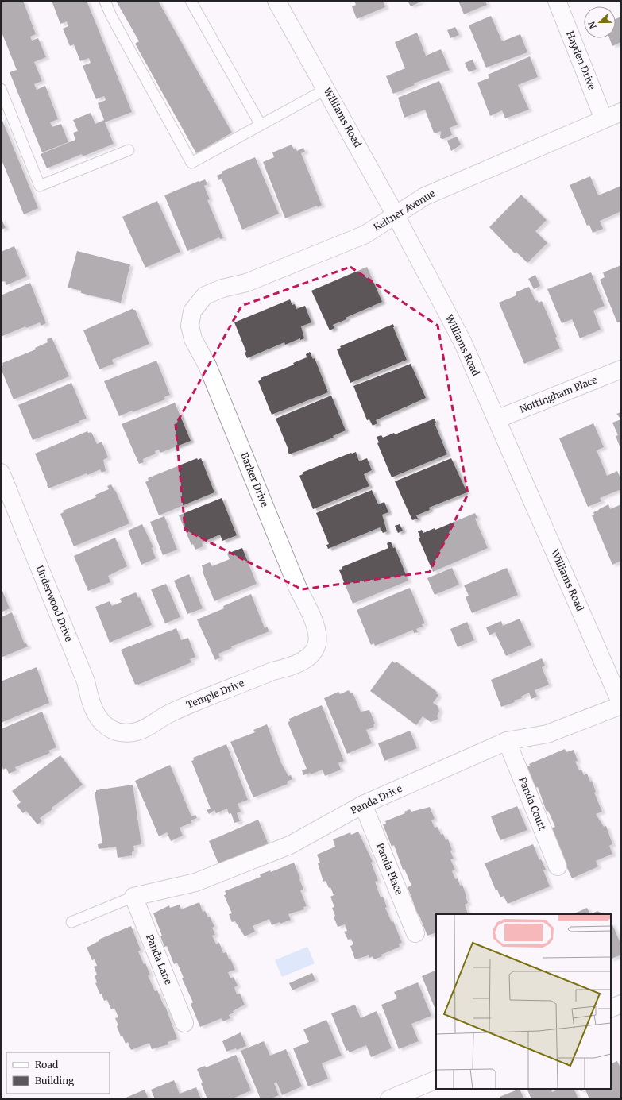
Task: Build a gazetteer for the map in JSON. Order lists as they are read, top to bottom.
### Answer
{
  "streets": {
    "street": [
      "Hayden Drive",
      "Williams Road",
      "Keltner Avenue",
      "Nottingham Place",
      "Barker Drive",
      "Underwood Drive",
      "Temple Drive",
      "Panda Drive",
      "Panda Court",
      "Panda Place",
      "Panda Lane"
    ]
  },
  "crossings": [
    ["Hayden Drive", "Keltner Avenue"],
    ["Williams Road", "Keltner Avenue"],
    ["Williams Road", "Nottingham Place"],
    ["Williams Road", "Panda Drive"],
    ["Keltner Avenue", "Barker Drive"],
    ["Barker Drive", "Temple Drive"],
    ["Underwood Drive", "Temple Drive"],
    ["Panda Drive", "Panda Court"],
    ["Panda Drive", "Panda Place"],
    ["Panda Drive", "Panda Lane"]
  ],
  "legend": ["Road", "Building"],
  "north": "left"
}
